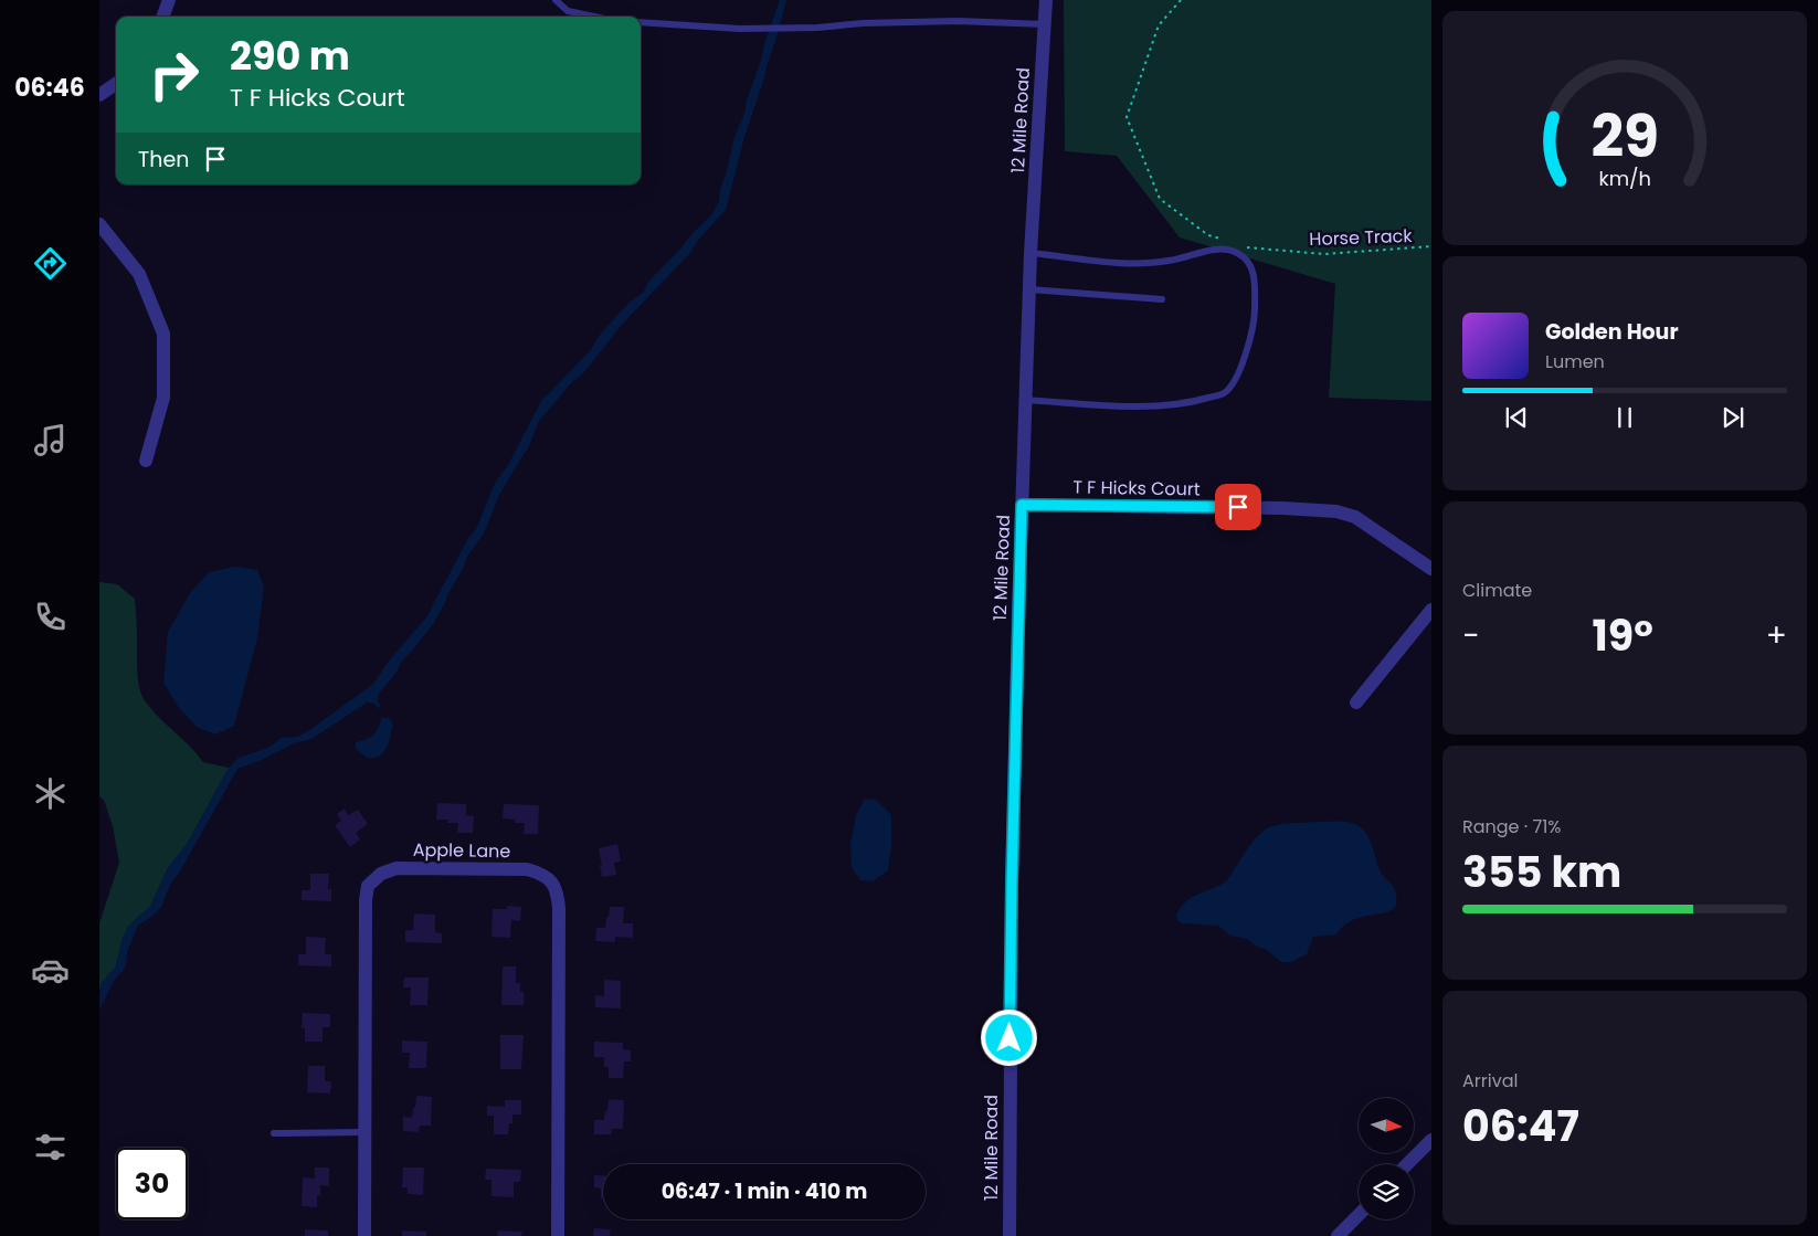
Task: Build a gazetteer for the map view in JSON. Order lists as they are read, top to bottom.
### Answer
{
  "streets": {
    "street": ["12 Mile Road", "T F Hicks Court", "Apple Lane"],
    "path": ["Horse Track"]
  },
  "crossings": [
    ["12 Mile Road", "T F Hicks Court"]
  ],
  "north": "right",
  "page": {
    "tabs": "06:46",
    "turn": ["290 m", "T F Hicks Court"],
    "then": "Then",
    "song": ["Golden Hour", "Lumen"],
    "tile": [
      "Climate",
      ["Range · 71%", "355 km"],
      ["Arrival", "06:47"]
    ],
    "heat": ["−", "19°", "+"],
    "limit": "30",
    "trip": "06:47 · 1 min · 410 m",
    "gauge": ["29", "km/h"]
  }
}
